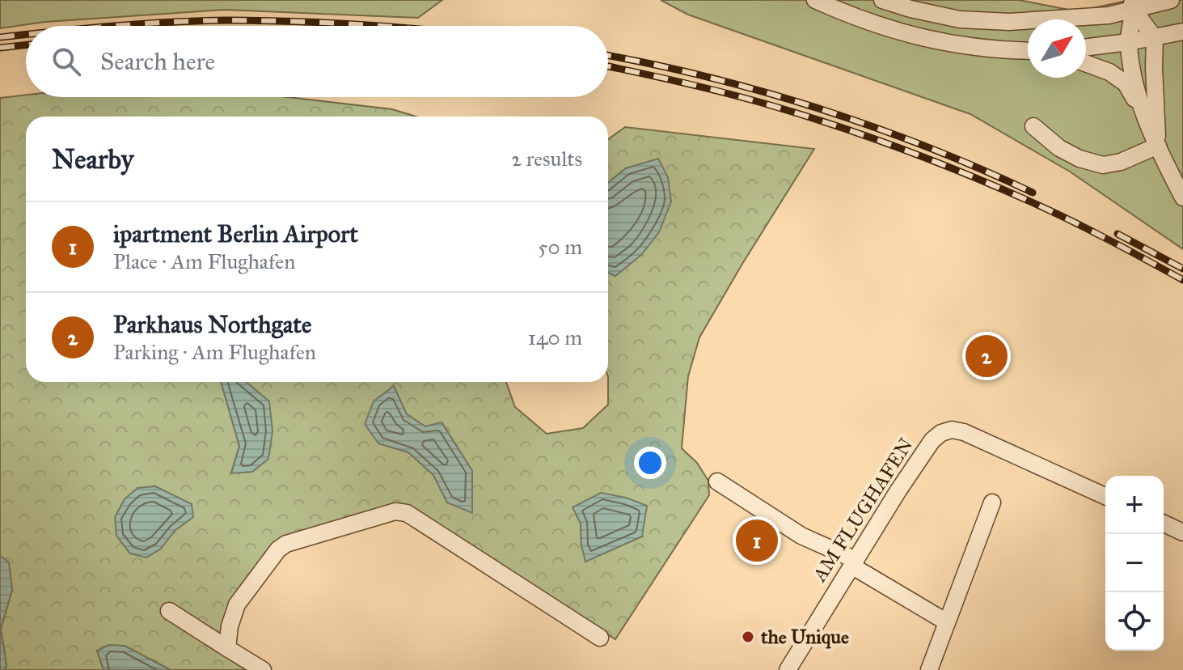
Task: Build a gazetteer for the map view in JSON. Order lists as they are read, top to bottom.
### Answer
{
  "streets": {
    "street": ["AM FLUGHAFEN"]
  },
  "places": ["the Unique"],
  "north": "top right",
  "page": {
    "search": "Search here",
    "heading": ["Nearby", "2 results"],
    "list": [
      {
        "mark": "1",
        "name": "ipartment Berlin Airport",
        "note": "Place · Am Flughafen",
        "value": "50 m"
      },
      {
        "mark": "2",
        "name": "Parkhaus Northgate",
        "note": "Parking · Am Flughafen",
        "value": "140 m"
      }
    ],
    "pins": ["2", "1"],
    "map_buttons": ["+", "−"]
  }
}
